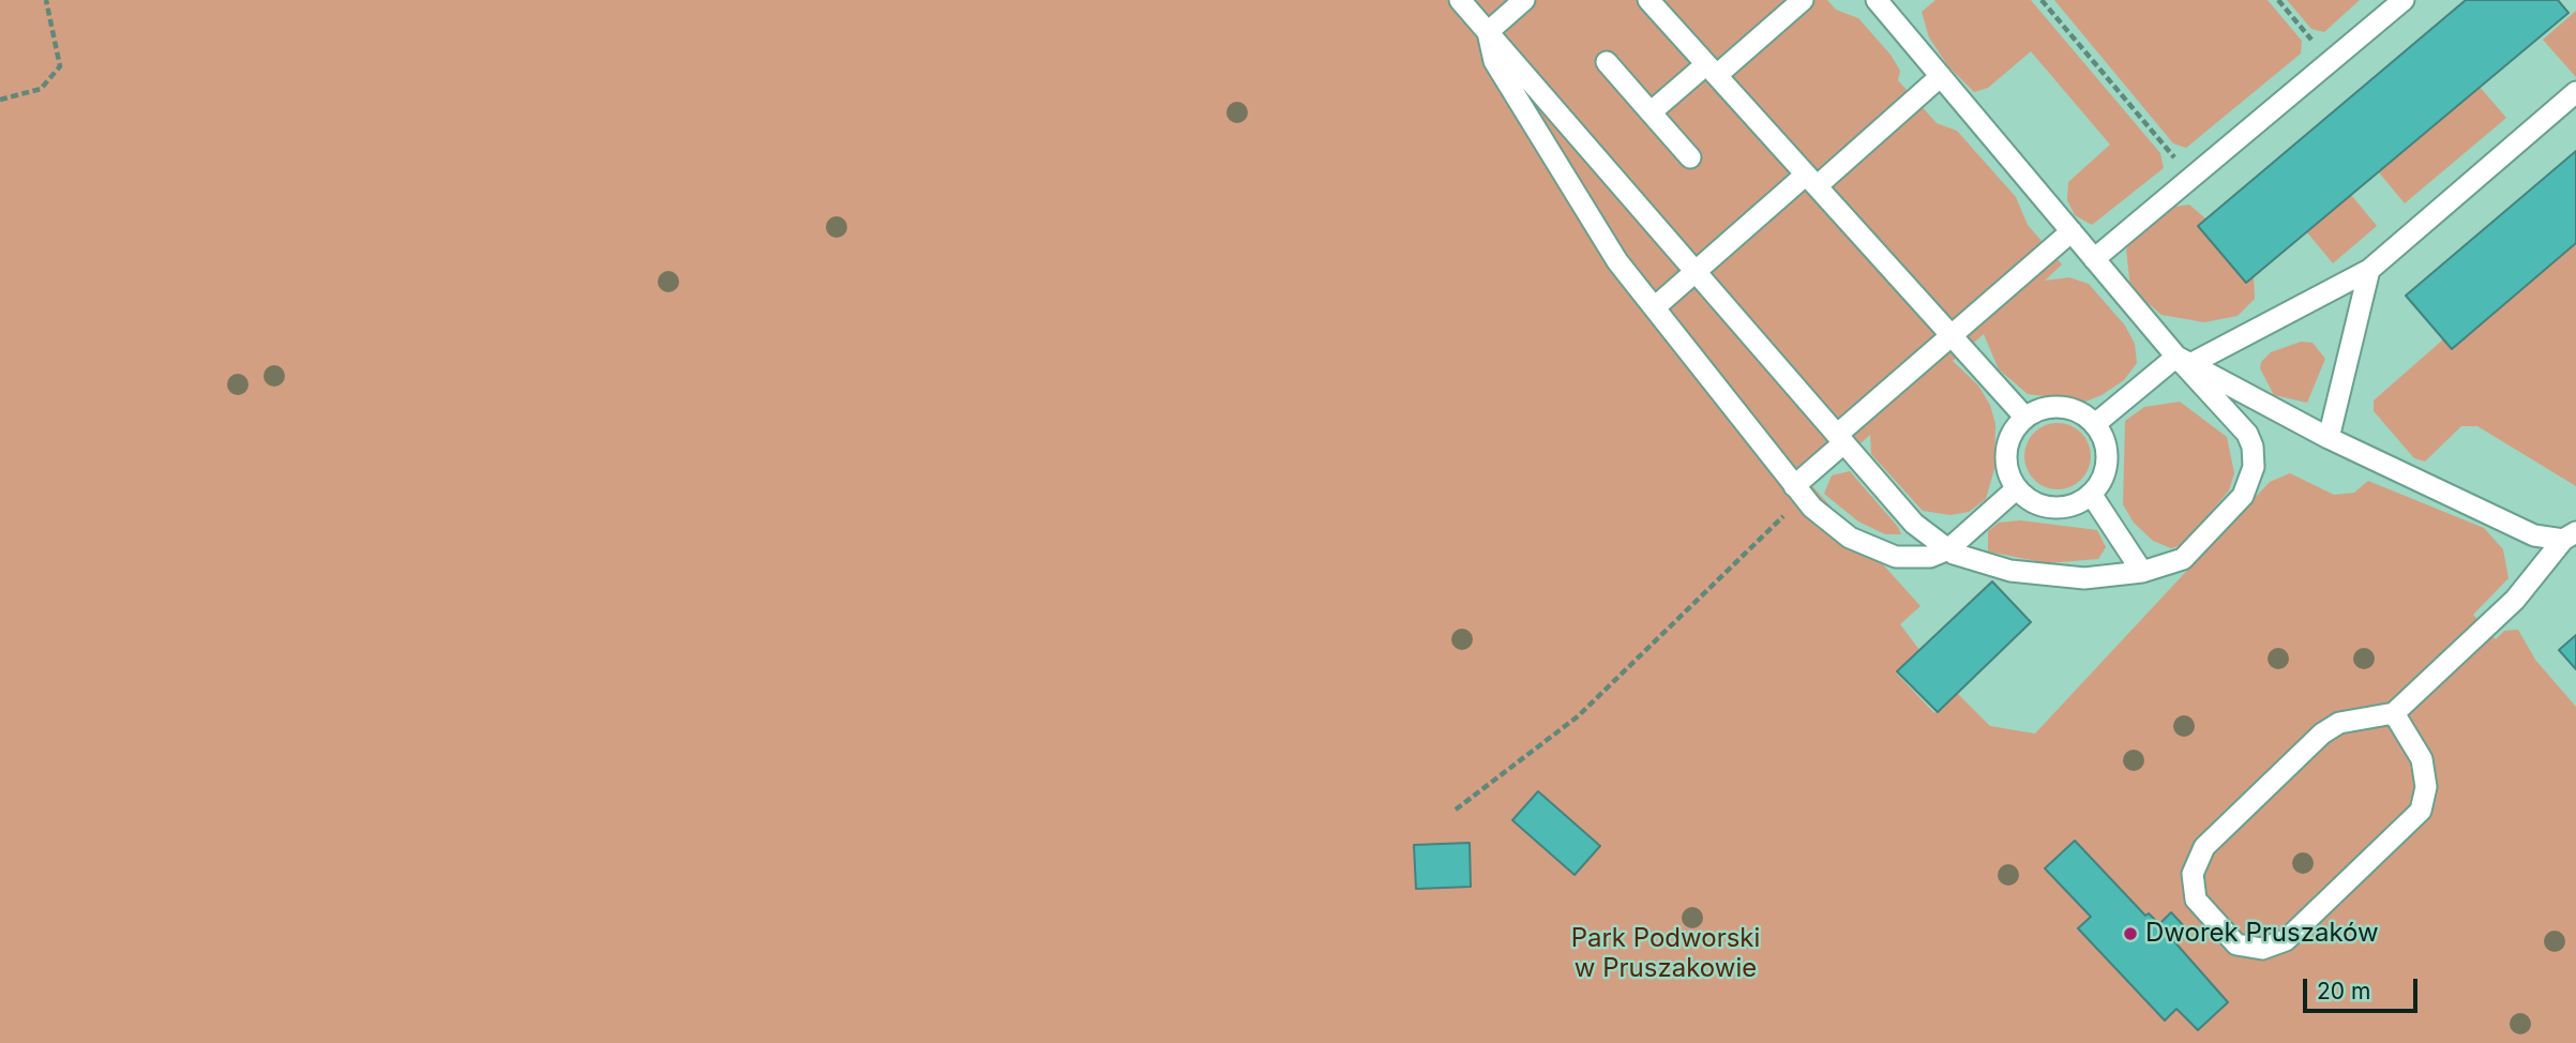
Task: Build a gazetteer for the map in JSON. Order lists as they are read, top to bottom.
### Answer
{
  "parks": ["Park Podworski w Pruszakowie"],
  "places": ["Dworek Pruszaków"],
  "scale_bar": "20 m"
}
